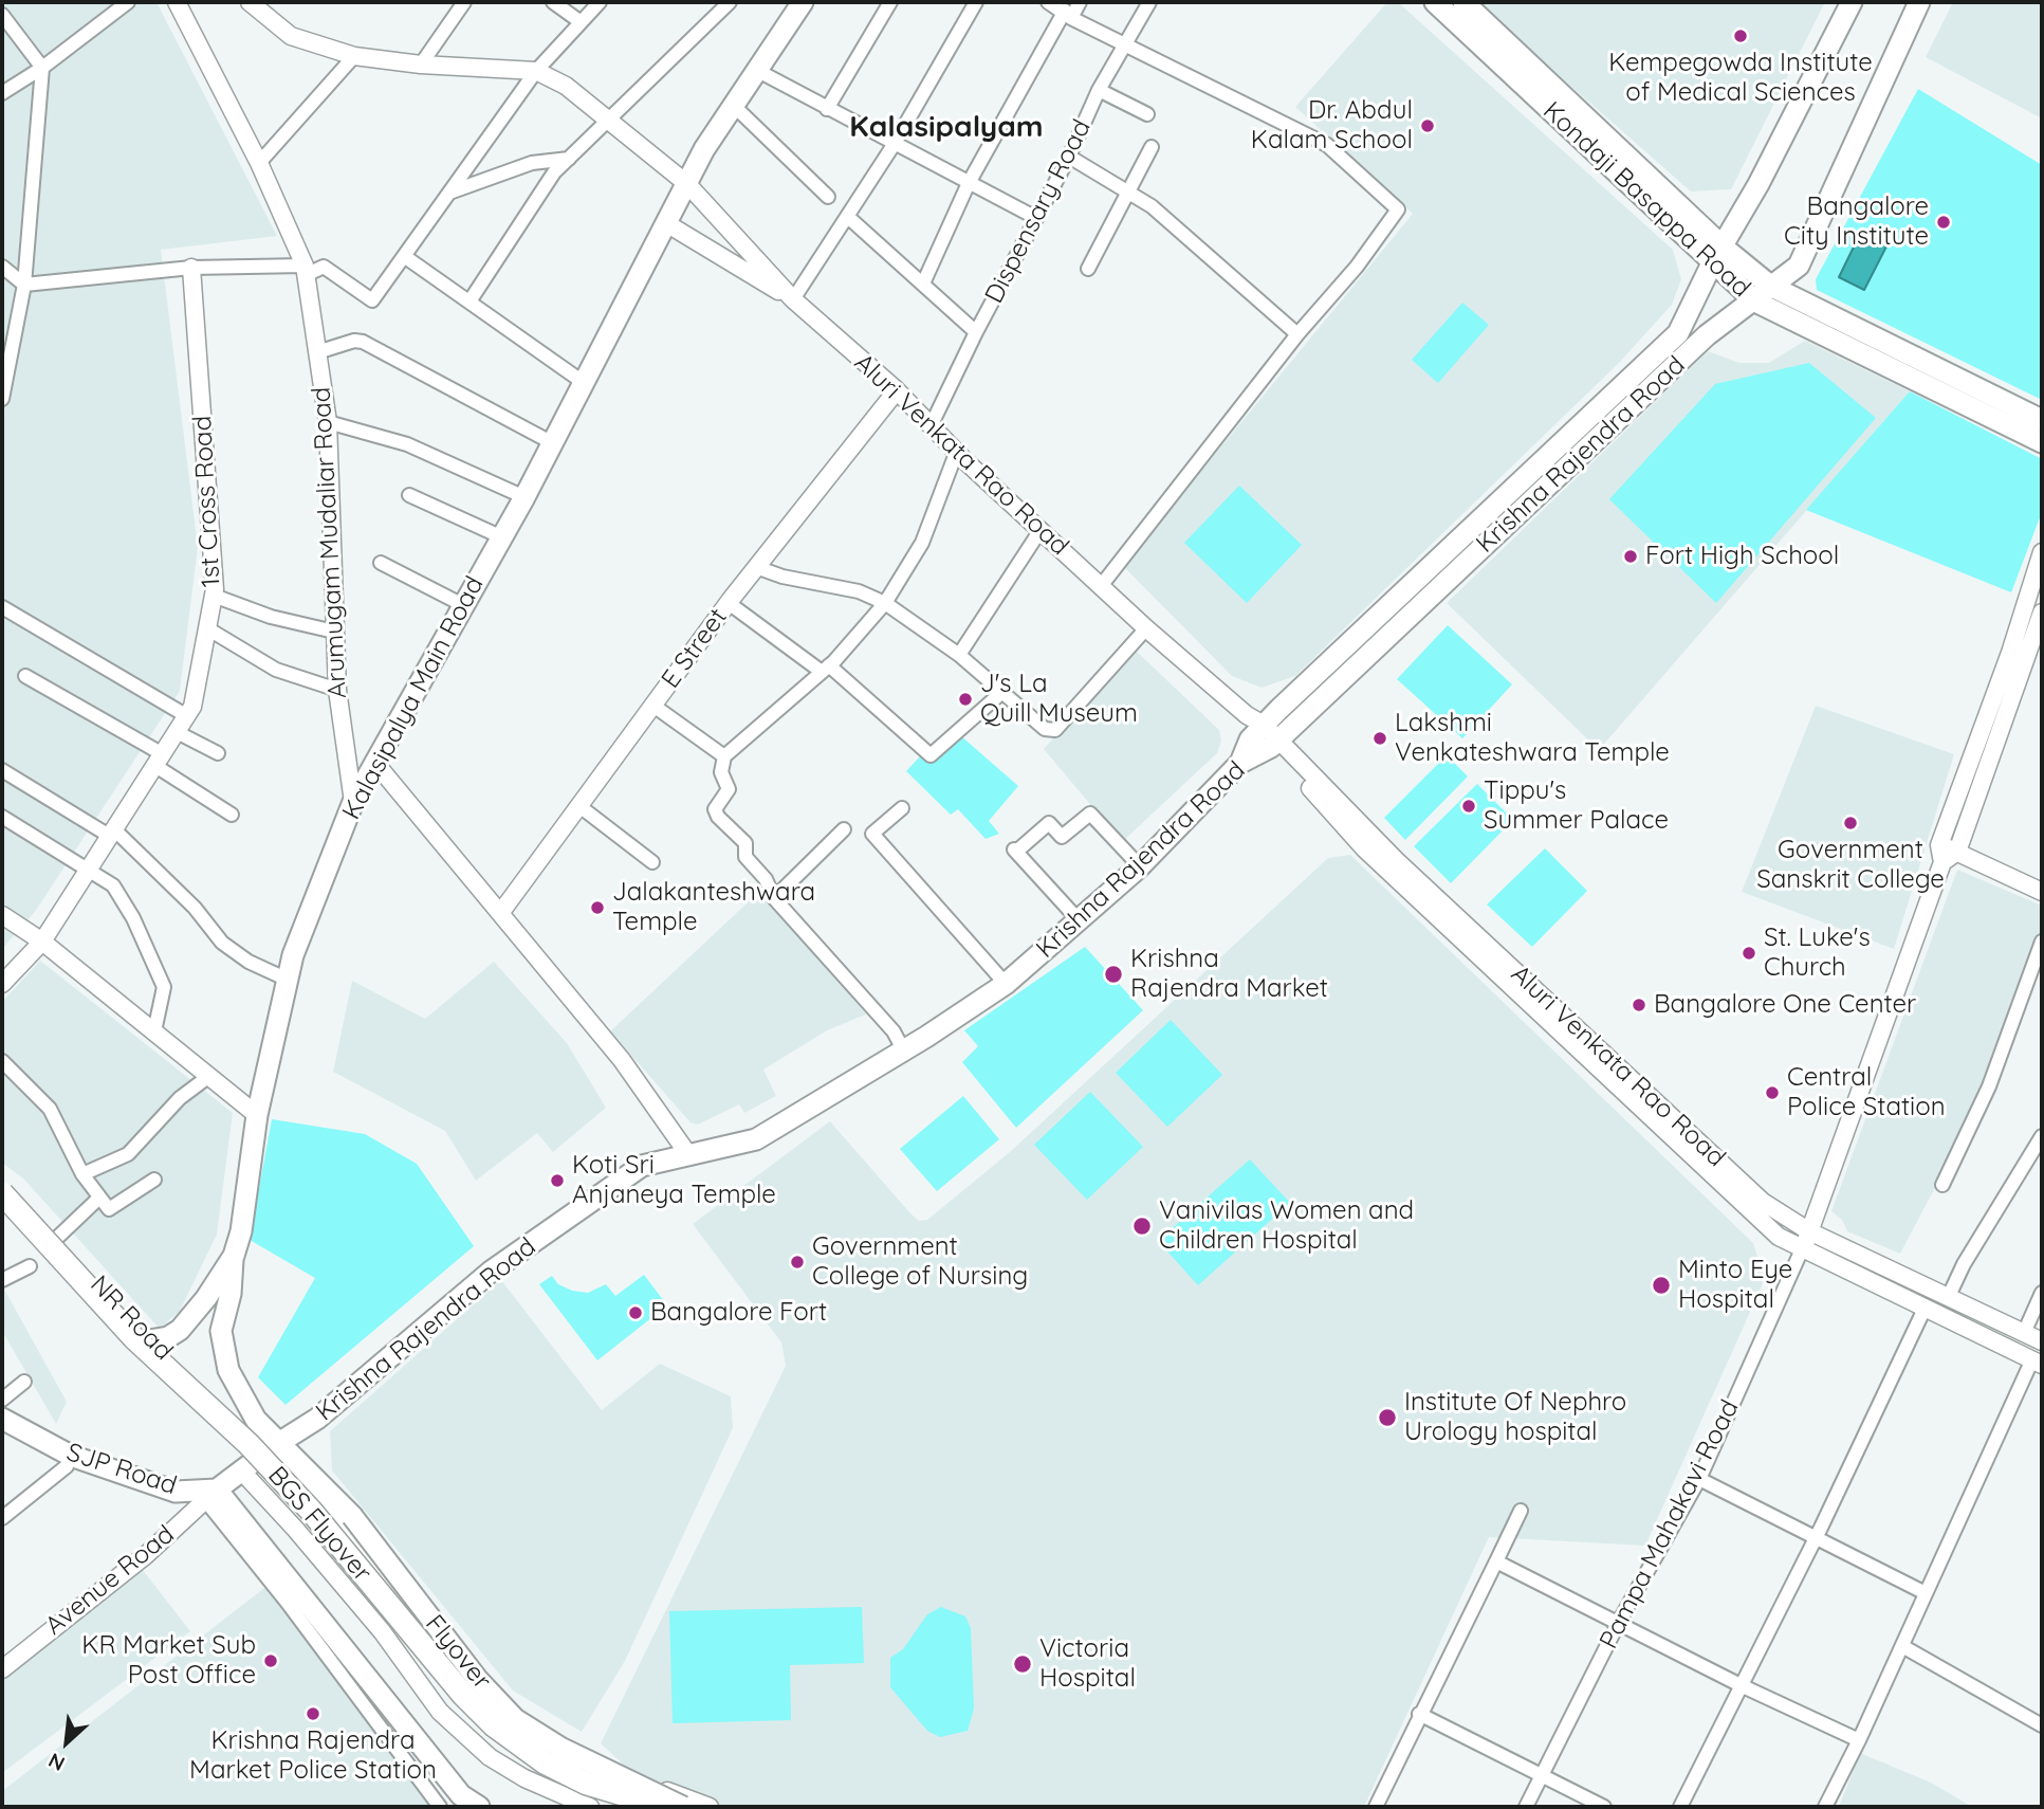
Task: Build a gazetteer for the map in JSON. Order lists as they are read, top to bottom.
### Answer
{
  "streets": {
    "highway": ["BGS Flyover"],
    "main road": [
      "Kondaji Basappa Road",
      "Aluri Venkata Rao Road",
      "Krishna Rajendra Road",
      "1st Cross Road",
      "Arumugam Mudaliar Road",
      "E Street",
      "Kalasipalya Main Road",
      "NR Road",
      "SJP Road",
      "Pampa Mahakavi Road",
      "Avenue Road",
      "Flyover"
    ],
    "street": ["Dispensary Road"]
  },
  "crossings": [
    ["Kondaji Basappa Road", "Krishna Rajendra Road"],
    ["Dispensary Road", "Aluri Venkata Rao Road"],
    ["Aluri Venkata Rao Road", "Krishna Rajendra Road"],
    ["Aluri Venkata Rao Road", "E Street"],
    ["Aluri Venkata Rao Road", "Kalasipalya Main Road"],
    ["Aluri Venkata Rao Road", "Pampa Mahakavi Road"],
    ["Krishna Rajendra Road", "NR Road"],
    ["Krishna Rajendra Road", "Flyover"],
    ["Arumugam Mudaliar Road", "Kalasipalya Main Road"],
    ["Kalasipalya Main Road", "NR Road"],
    ["NR Road", "Flyover"],
    ["SJP Road", "Avenue Road"]
  ],
  "districts": ["Kalasipalyam"],
  "places": [
    "Kempegowda Institute of Medical Sciences",
    "Dr. Abdul Kalam School",
    "Bangalore City Institute",
    "Fort High School",
    "J's La Quill Museum",
    "Lakshmi Venkateshwara Temple",
    "Tippu's Summer Palace",
    "Government Sanskrit College",
    "Jalakanteshwara Temple",
    "St. Luke's Church",
    "Krishna Rajendra Market",
    "Bangalore One Center",
    "Central Police Station",
    "Koti Sri Anjaneya Temple",
    "Vanivilas Women and Children Hospital",
    "Government College of Nursing",
    "Minto Eye Hospital",
    "Bangalore Fort",
    "Institute Of Nephro Urology hospital",
    "KR Market Sub Post Office",
    "Victoria Hospital",
    "Krishna Rajendra Market Police Station"
  ],
  "north": "bottom left"
}
